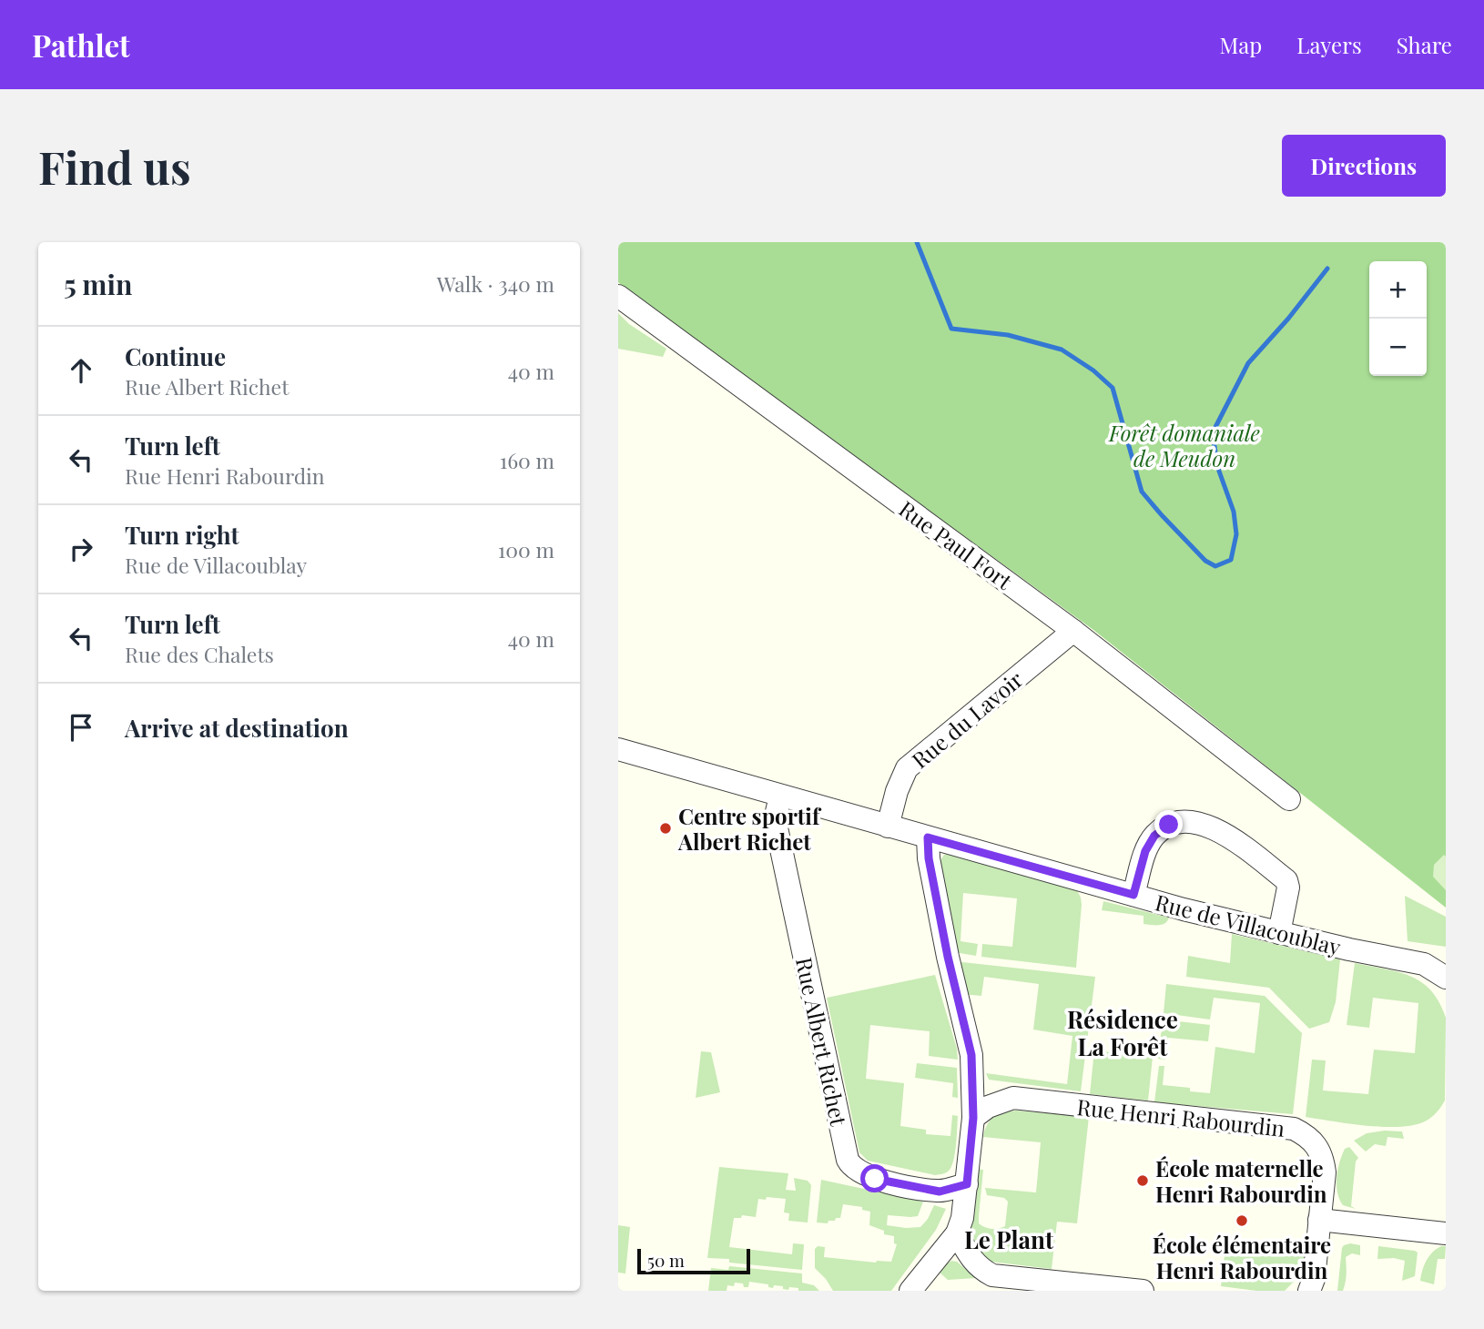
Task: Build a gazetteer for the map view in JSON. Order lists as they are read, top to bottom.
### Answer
{
  "streets": {
    "street": [
      "Rue Paul Fort",
      "Rue du Lavoir",
      "Rue de Villacoublay",
      "Rue Albert Richet",
      "Rue Henri Rabourdin"
    ]
  },
  "crossings": [
    ["Rue Paul Fort", "Rue du Lavoir"],
    ["Rue du Lavoir", "Rue de Villacoublay"],
    ["Rue de Villacoublay", "Rue Albert Richet"]
  ],
  "districts": ["Résidence La Forêt", "Le Plant"],
  "parks": ["Forêt domaniale de Meudon"],
  "places": ["Centre sportif Albert Richet", "École maternelle Henri Rabourdin", "École élémentaire Henri Rabourdin"],
  "scale_bar": "50 m",
  "page": {
    "header": "Pathlet",
    "nav": ["Map", "Layers", "Share"],
    "buttons": "Directions",
    "title": "Find us",
    "heading": ["5 min", "Walk · 340 m"],
    "map_buttons": ["+", "−"],
    "list": [
      ["Continue", "Rue Albert Richet", "40 m"],
      ["Turn left", "Rue Henri Rabourdin", "160 m"],
      ["Turn right", "Rue de Villacoublay", "100 m"],
      ["Turn left", "Rue des Chalets", "40 m"],
      "Arrive at destination"
    ],
    "scale": "50 m"
  }
}
